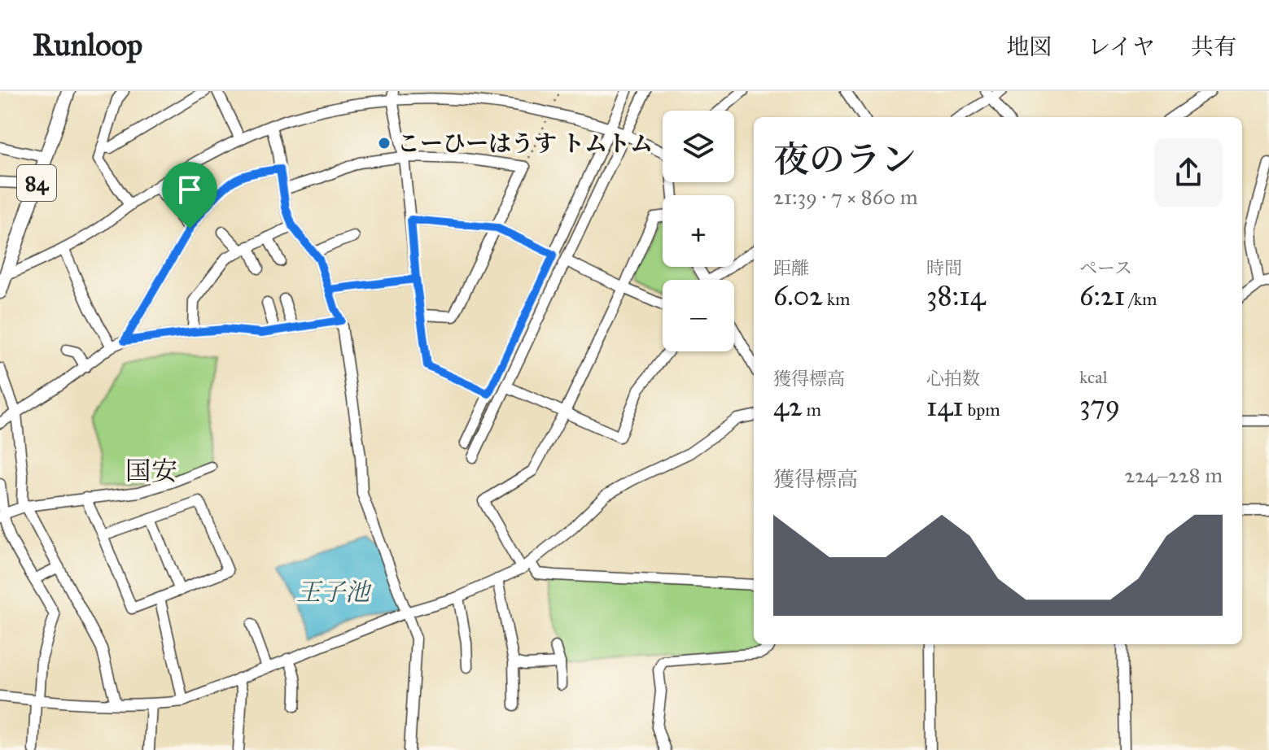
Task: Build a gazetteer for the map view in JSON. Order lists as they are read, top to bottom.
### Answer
{
  "streets": {
    "main road": ["84"]
  },
  "districts": ["国安"],
  "water": ["王子池"],
  "places": ["こーひーはうす トムトム"],
  "page": {
    "header": "Runloop",
    "nav": ["地図", "レイヤ", "共有"],
    "map_buttons": ["+", "−"],
    "heading": ["夜のラン", "21:39 · 7 × 860 m"],
    "stats": [
      ["距離", "6.02 km"],
      ["時間", "38:14"],
      ["ペース", "6:21 /km"],
      ["獲得標高", "42 m"],
      ["心拍数", "141 bpm"],
      ["kcal", "379"]
    ],
    "chart": ["獲得標高", "224–228 m"]
  }
}
